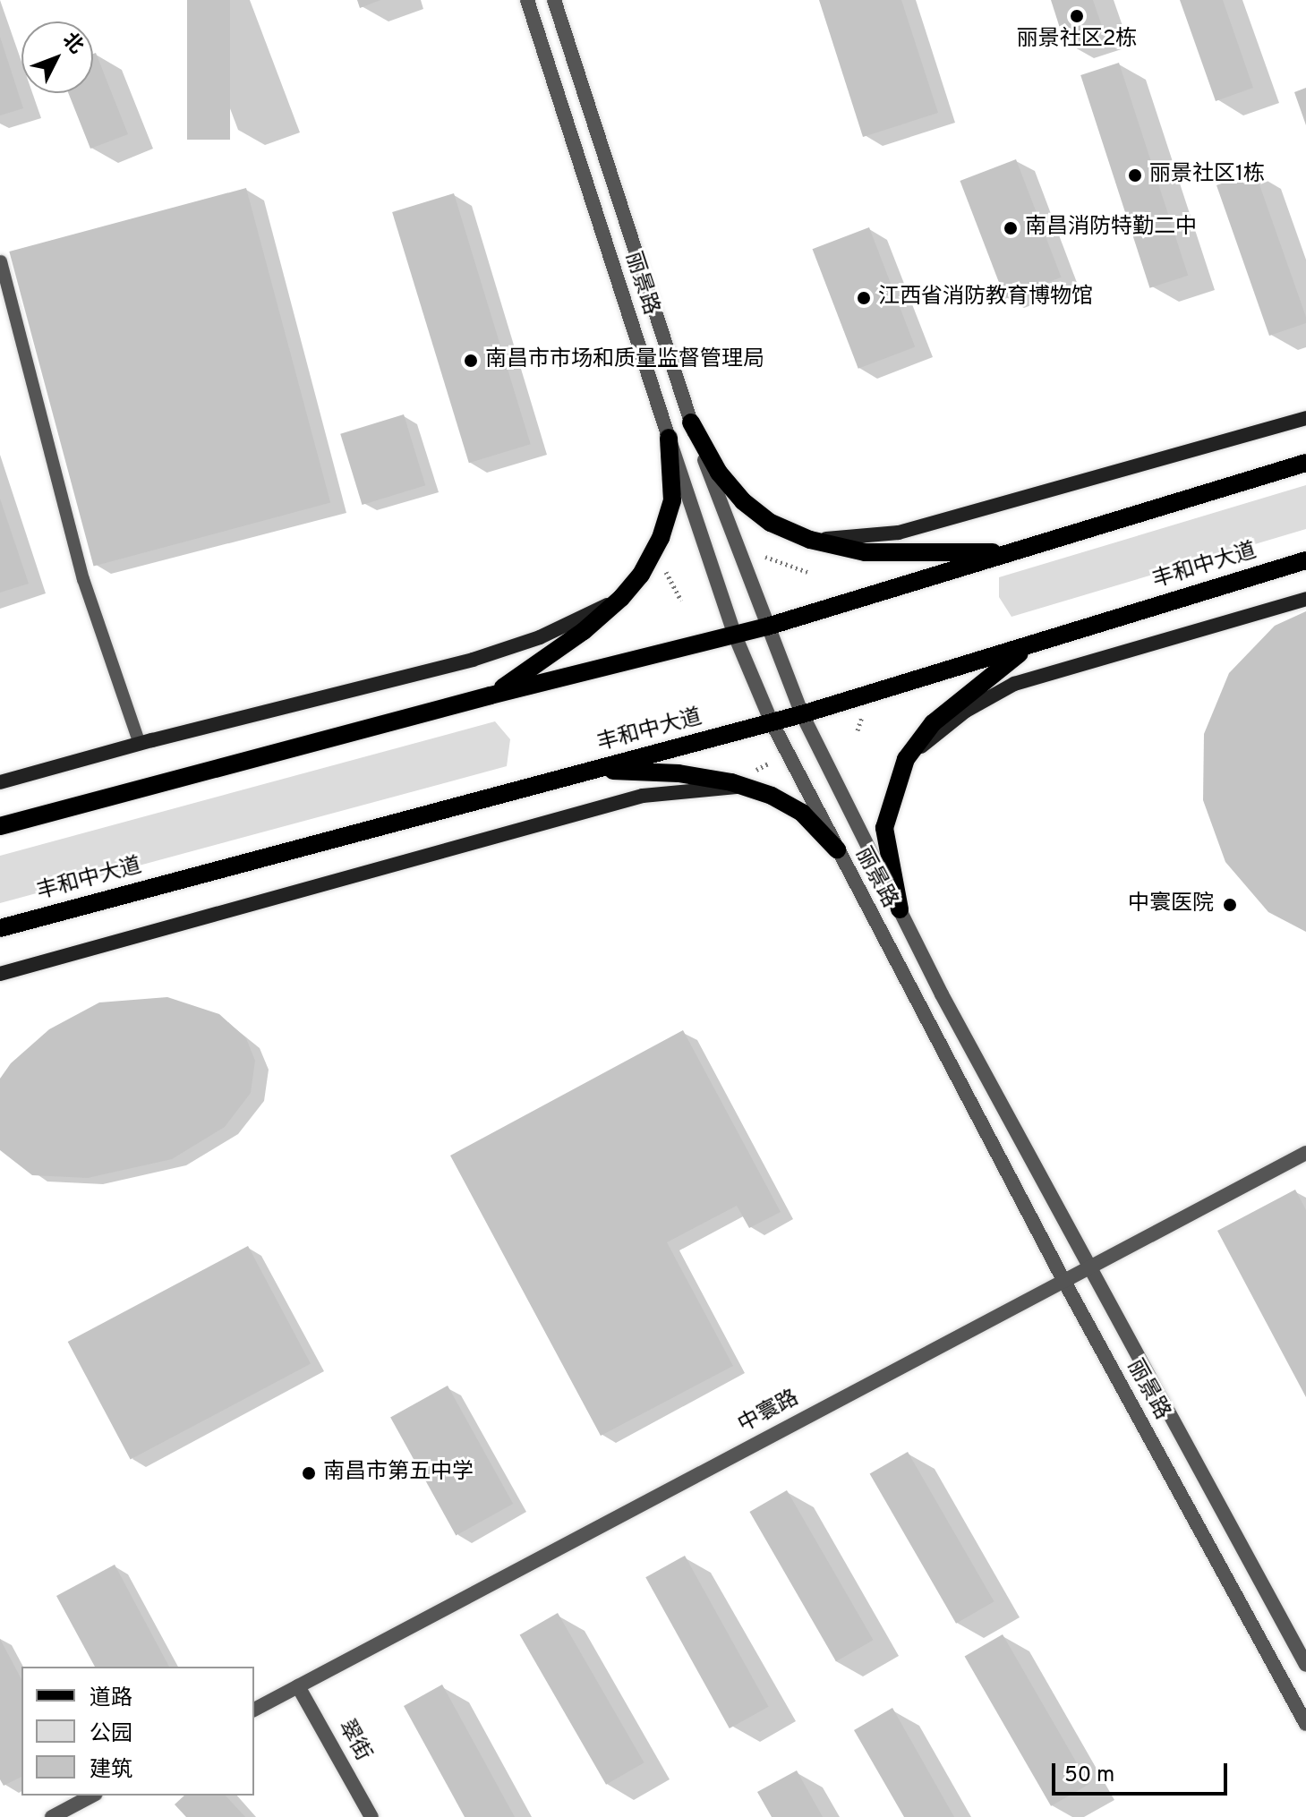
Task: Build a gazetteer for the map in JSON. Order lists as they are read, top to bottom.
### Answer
{
  "streets": {
    "main road": ["丰和中大道"],
    "street": ["丽景路", "中寰路", "翠街"]
  },
  "crossings": [
    ["丽景路", "丰和中大道"],
    ["丽景路", "中寰路"],
    ["中寰路", "翠街"]
  ],
  "places": [
    "丽景社区2栋",
    "丽景社区1栋",
    "南昌消防特勤二中",
    "江西省消防教育博物馆",
    "南昌市市场和质量监督管理局",
    "中寰医院",
    "南昌市第五中学"
  ],
  "legend": ["道路", "公园", "建筑"],
  "scale_bar": "50 m",
  "north": "top right"
}
